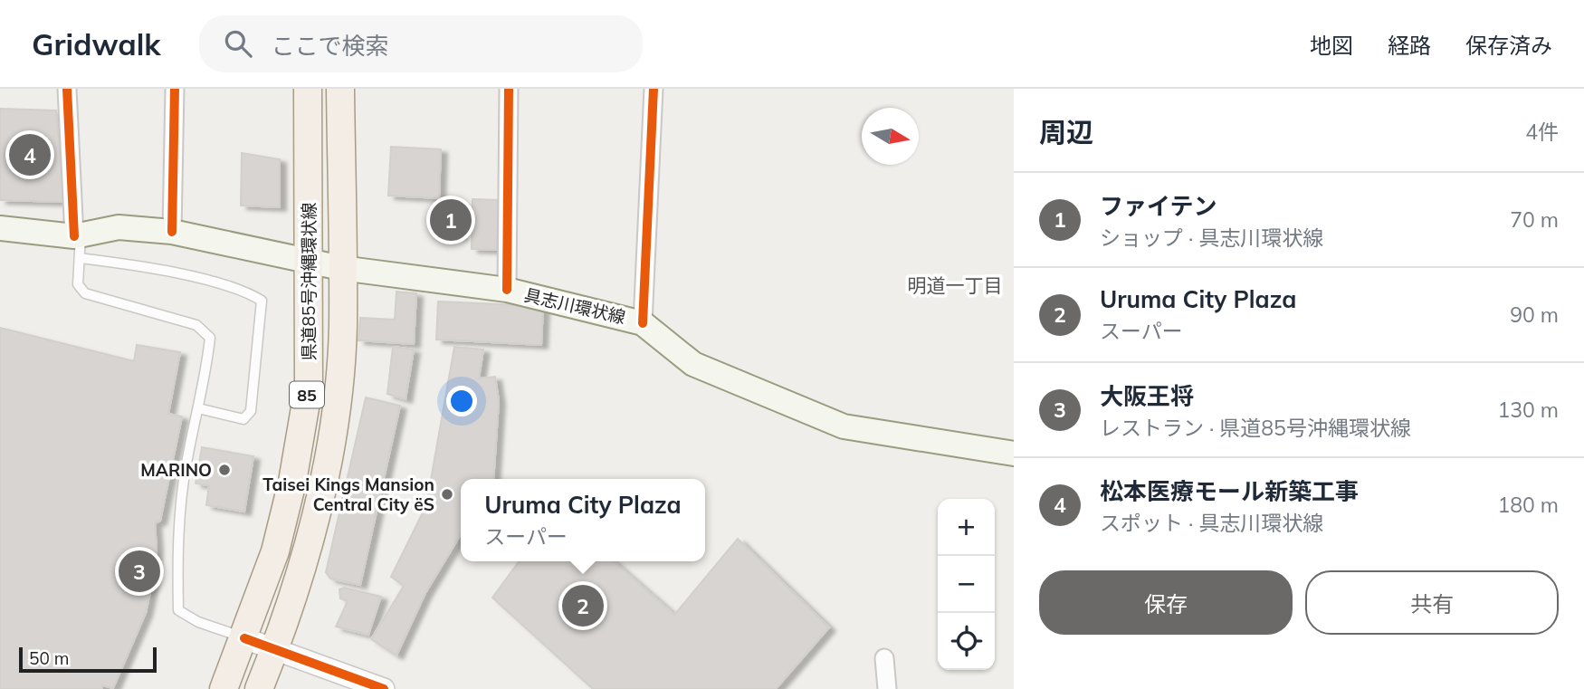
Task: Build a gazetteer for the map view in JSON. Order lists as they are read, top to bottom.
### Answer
{
  "streets": {
    "main road": ["県道85号沖縄環状線", "具志川環状線", "85"]
  },
  "crossings": [
    ["県道85号沖縄環状線", "具志川環状線"]
  ],
  "districts": ["明道一丁目"],
  "places": ["MARINO", "Taisei Kings Mansion Central City ëS"],
  "scale_bar": "50 m",
  "north": "right",
  "page": {
    "header": "Gridwalk",
    "search": "ここで検索",
    "nav": ["地図", "経路", "保存済み"],
    "heading": ["周辺", "4件"],
    "pins": [
      "4",
      "1",
      "3",
      "2"
    ],
    "list": [
      {
        "mark": "1",
        "name": "ファイテン",
        "note": "ショップ · 具志川環状線",
        "value": "70 m"
      },
      {
        "mark": "2",
        "name": "Uruma City Plaza",
        "note": "スーパー",
        "value": "90 m"
      },
      {
        "mark": "3",
        "name": "大阪王将",
        "note": "レストラン · 県道85号沖縄環状線",
        "value": "130 m"
      },
      {
        "mark": "4",
        "name": "松本医療モール新築工事",
        "note": "スポット · 具志川環状線",
        "value": "180 m"
      }
    ],
    "popup": ["Uruma City Plaza", "スーパー"],
    "map_buttons": ["+", "−"],
    "buttons": ["保存", "共有"],
    "scale": "50 m"
  }
}
